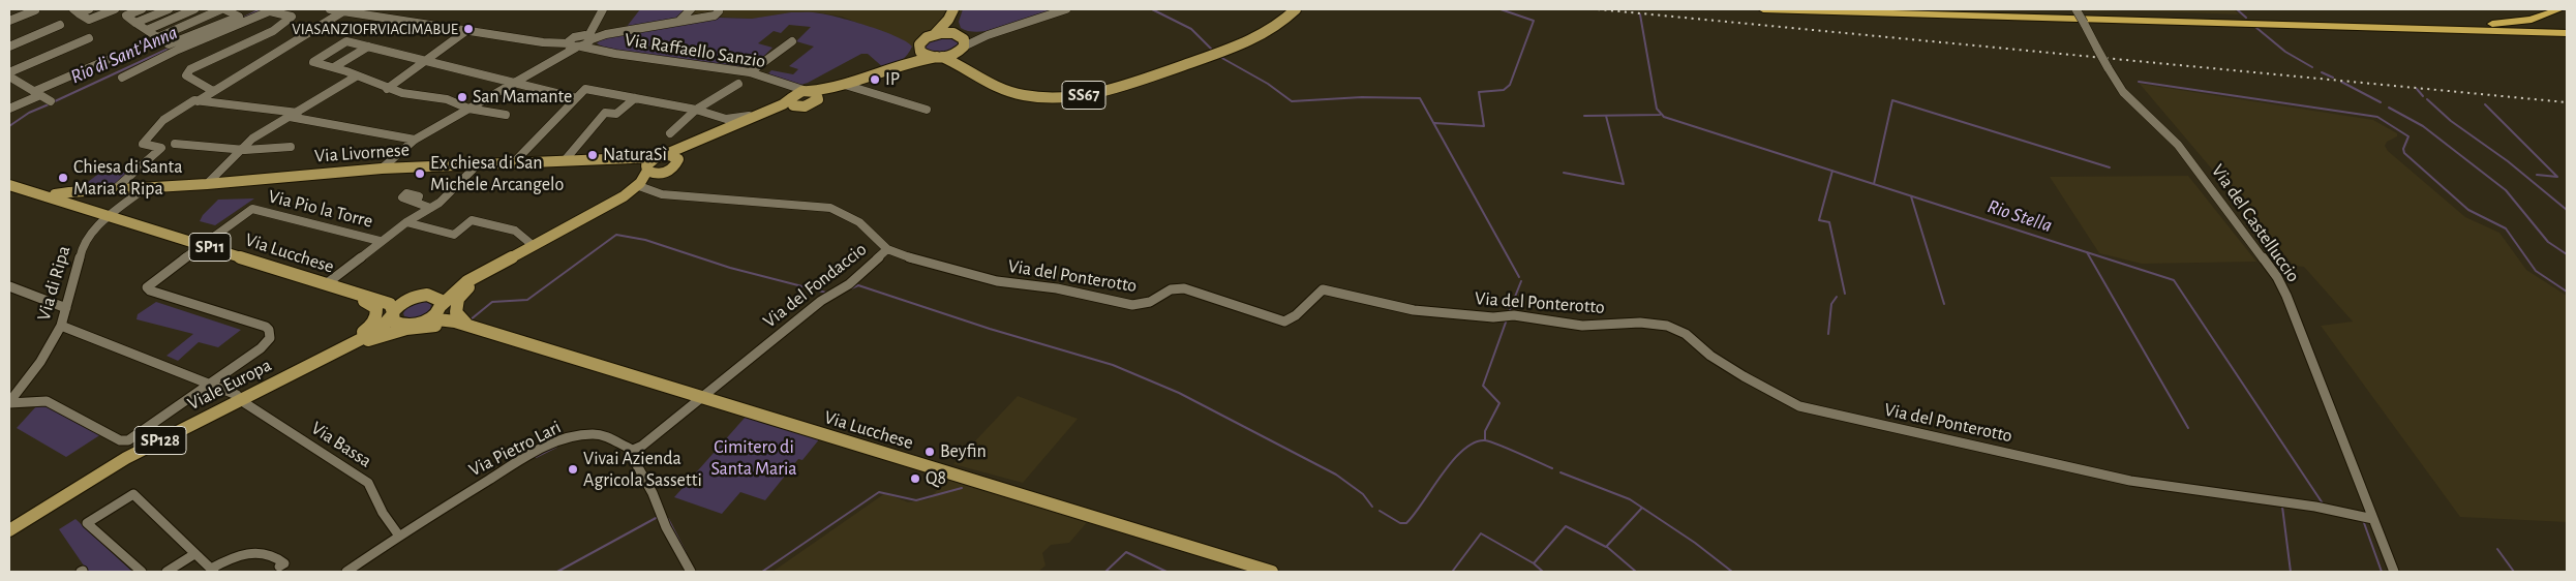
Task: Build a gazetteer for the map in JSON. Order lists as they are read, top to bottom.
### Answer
{
  "streets": {
    "main road": [
      "SS67",
      "Via Livornese",
      "SP11",
      "Via Lucchese",
      "Viale Europa",
      "SP128"
    ],
    "street": [
      "Via Raffaello Sanzio",
      "Via Pio la Torre",
      "Via del Castelluccio",
      "Via del Ponterotto",
      "Via di Ripa",
      "Via del Fondaccio",
      "Via Bassa",
      "Via Pietro Lari"
    ]
  },
  "crossings": [
    ["Via Raffaello Sanzio", "Via Livornese"],
    ["SS67", "Via Livornese"],
    ["Via Livornese", "Via Lucchese"],
    ["Via Livornese", "Via di Ripa"],
    ["Via Livornese", "Via del Fondaccio"],
    ["Via Pio la Torre", "Via Lucchese"],
    ["Via del Castelluccio", "Via del Ponterotto"],
    ["Via Lucchese", "Via di Ripa"],
    ["Via Lucchese", "Via del Fondaccio"],
    ["Via Lucchese", "Viale Europa"],
    ["Via Lucchese", "SP128"],
    ["Via del Ponterotto", "Via del Fondaccio"],
    ["Viale Europa", "SP128"],
    ["Via Bassa", "Via Pietro Lari"]
  ],
  "water": ["Rio di Sant'Anna", "Rio Stella"],
  "parks": ["Cimitero di Santa Maria"],
  "places": [
    "VIASANZIOFRVIACIMABUE",
    "IP",
    "San Mamante",
    "NaturaSì",
    "Ex chiesa di San Michele Arcangelo",
    "Chiesa di Santa Maria a Ripa",
    "Beyfin",
    "Vivai Azienda Agricola Sassetti",
    "Q8"
  ]
}
